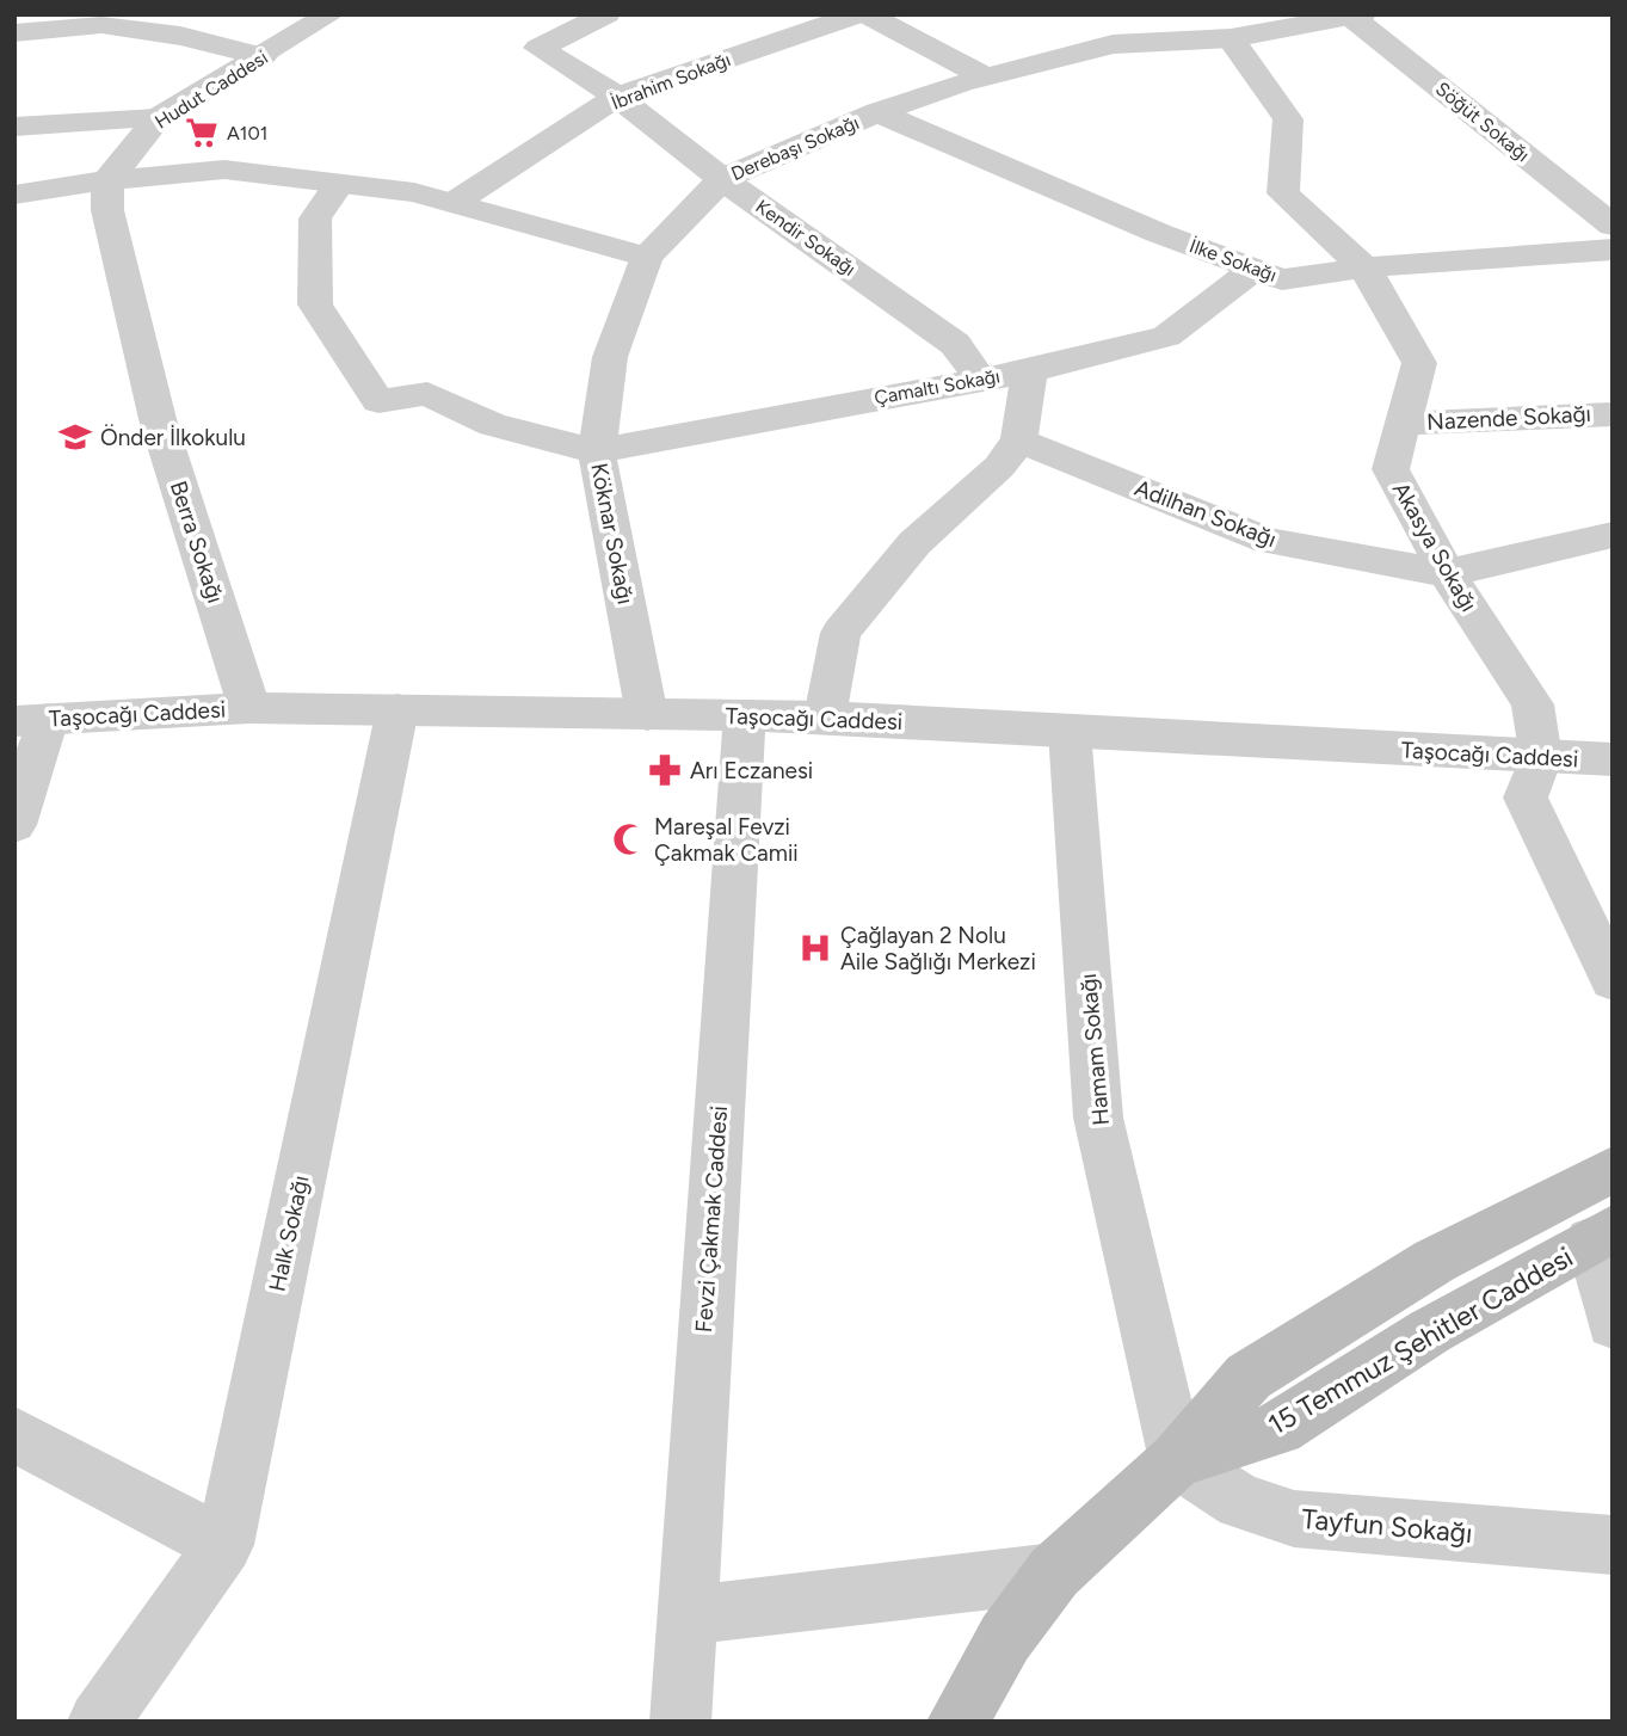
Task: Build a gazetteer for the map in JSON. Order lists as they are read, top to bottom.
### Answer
{
  "streets": {
    "main road": ["15 Temmuz Şehitler Caddesi"],
    "street": [
      "İbrahim Sokağı",
      "Hudut Caddesi",
      "Söğüt Sokağı",
      "Derebaşı Sokağı",
      "Kendir Sokağı",
      "İlke Sokağı",
      "Çamaltı Sokağı",
      "Nazende Sokağı",
      "Adilhan Sokağı",
      "Köknar Sokağı",
      "Berra Sokağı",
      "Akasya Sokağı",
      "Taşocağı Caddesi",
      "Hamam Sokağı",
      "Fevzi Çakmak Caddesi",
      "Halk Sokağı",
      "Tayfun Sokağı"
    ]
  },
  "crossings": [
    ["İbrahim Sokağı", "Kendir Sokağı"],
    ["Hudut Caddesi", "Berra Sokağı"],
    ["Söğüt Sokağı", "Derebaşı Sokağı"],
    ["Derebaşı Sokağı", "Kendir Sokağı"],
    ["Derebaşı Sokağı", "İlke Sokağı"],
    ["Derebaşı Sokağı", "Köknar Sokağı"],
    ["Derebaşı Sokağı", "Akasya Sokağı"],
    ["Kendir Sokağı", "Çamaltı Sokağı"],
    ["İlke Sokağı", "Çamaltı Sokağı"],
    ["İlke Sokağı", "Akasya Sokağı"],
    ["Çamaltı Sokağı", "Köknar Sokağı"],
    ["Nazende Sokağı", "Akasya Sokağı"],
    ["Adilhan Sokağı", "Akasya Sokağı"],
    ["Köknar Sokağı", "Taşocağı Caddesi"],
    ["Berra Sokağı", "Taşocağı Caddesi"],
    ["Akasya Sokağı", "Taşocağı Caddesi"],
    ["Taşocağı Caddesi", "Hamam Sokağı"],
    ["Taşocağı Caddesi", "Fevzi Çakmak Caddesi"],
    ["Taşocağı Caddesi", "Halk Sokağı"],
    ["Hamam Sokağı", "15 Temmuz Şehitler Caddesi"],
    ["Hamam Sokağı", "Tayfun Sokağı"],
    ["15 Temmuz Şehitler Caddesi", "Tayfun Sokağı"]
  ],
  "places": {
    "supermarket": ["A101"],
    "school or university": ["Önder İlkokulu"],
    "pharmacy": ["Arı Eczanesi"],
    "mosque": ["Mareşal Fevzi Çakmak Camii"],
    "hospital": ["Çağlayan 2 Nolu Aile Sağlığı Merkezi"]
  }
}
